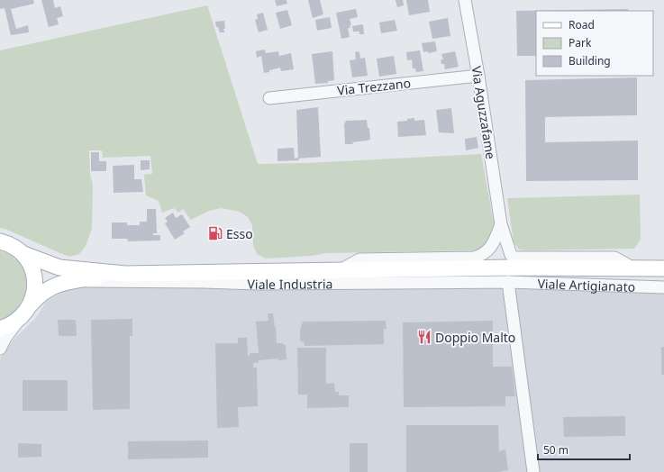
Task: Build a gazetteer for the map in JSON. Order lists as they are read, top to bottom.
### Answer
{
  "streets": {
    "main road": ["Viale Industria", "Viale Artigianato"],
    "street": ["Via Trezzano", "Via Aguzzafame"]
  },
  "crossings": [
    ["Via Trezzano", "Via Aguzzafame"],
    ["Via Aguzzafame", "Viale Artigianato"],
    ["Viale Industria", "Viale Artigianato"]
  ],
  "places": {
    "fuel station": ["Esso"],
    "restaurant": ["Doppio Malto"]
  },
  "legend": ["Road", "Park", "Building"],
  "scale_bar": "50 m"
}
